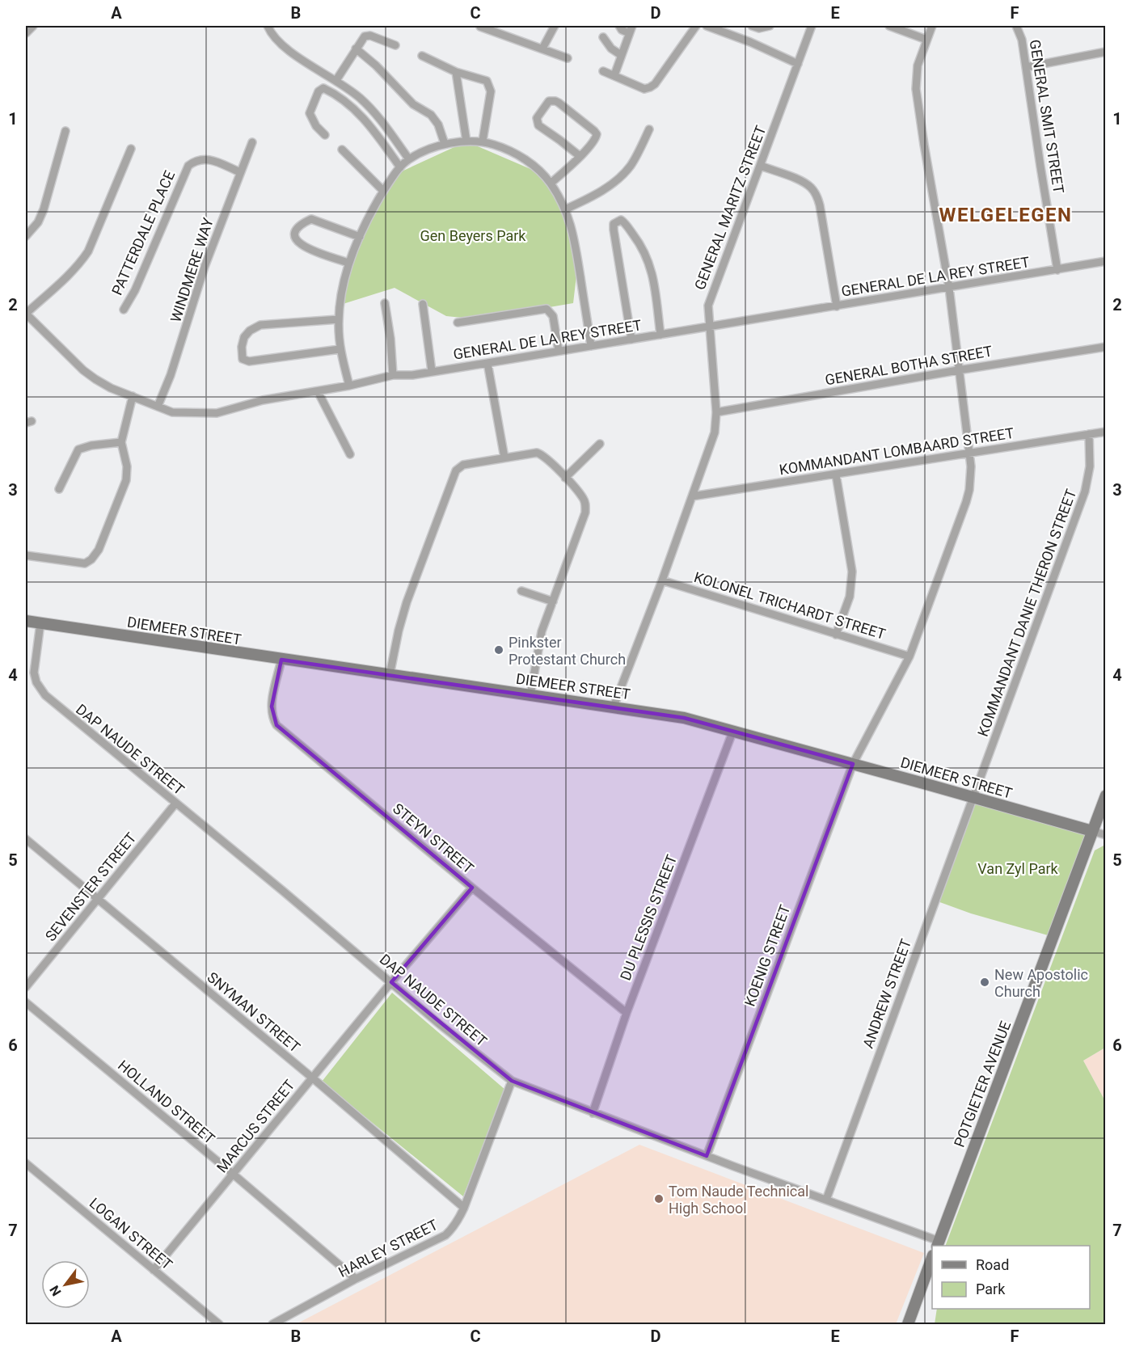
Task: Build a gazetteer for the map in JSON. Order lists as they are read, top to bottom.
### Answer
{
  "streets": {
    "street": [
      "GENERAL SMIT STREET",
      "GENERAL MARITZ STREET",
      "PATTERDALE PLACE",
      "WINDMERE WAY",
      "GENERAL DE LA REY STREET",
      "GENERAL BOTHA STREET",
      "KOMMANDANT LOMBAARD STREET",
      "KOLONEL TRICHARDT STREET",
      "KOMMANDANT DANIE THERON STREET",
      "DIEMEER STREET",
      "DAP NAUDE STREET",
      "STEYN STREET",
      "SEVENSTER STREET",
      "DU PLESSIS STREET",
      "KOENIG STREET",
      "ANDREW STREET",
      "SNYMAN STREET",
      "POTGIETER AVENUE",
      "HOLLAND STREET",
      "MARCUS STREET",
      "LOGAN STREET",
      "HARLEY STREET"
    ]
  },
  "crossings": [
    ["GENERAL SMIT STREET", "GENERAL DE LA REY STREET"],
    ["GENERAL MARITZ STREET", "GENERAL DE LA REY STREET"],
    ["GENERAL MARITZ STREET", "GENERAL BOTHA STREET"],
    ["GENERAL MARITZ STREET", "KOMMANDANT LOMBAARD STREET"],
    ["GENERAL MARITZ STREET", "KOLONEL TRICHARDT STREET"],
    ["GENERAL MARITZ STREET", "DIEMEER STREET"],
    ["PATTERDALE PLACE", "WINDMERE WAY"],
    ["WINDMERE WAY", "GENERAL DE LA REY STREET"],
    ["GENERAL DE LA REY STREET", "KOENIG STREET"],
    ["GENERAL BOTHA STREET", "KOENIG STREET"],
    ["KOMMANDANT LOMBAARD STREET", "KOMMANDANT DANIE THERON STREET"],
    ["KOMMANDANT LOMBAARD STREET", "KOENIG STREET"],
    ["KOLONEL TRICHARDT STREET", "KOENIG STREET"],
    ["KOMMANDANT DANIE THERON STREET", "DIEMEER STREET"],
    ["KOMMANDANT DANIE THERON STREET", "ANDREW STREET"],
    ["DIEMEER STREET", "DAP NAUDE STREET"],
    ["DIEMEER STREET", "STEYN STREET"],
    ["DIEMEER STREET", "DU PLESSIS STREET"],
    ["DIEMEER STREET", "KOENIG STREET"],
    ["DIEMEER STREET", "ANDREW STREET"],
    ["DIEMEER STREET", "POTGIETER AVENUE"],
    ["DAP NAUDE STREET", "SEVENSTER STREET"],
    ["DAP NAUDE STREET", "DU PLESSIS STREET"],
    ["DAP NAUDE STREET", "KOENIG STREET"],
    ["DAP NAUDE STREET", "ANDREW STREET"],
    ["DAP NAUDE STREET", "POTGIETER AVENUE"],
    ["DAP NAUDE STREET", "MARCUS STREET"],
    ["DAP NAUDE STREET", "HARLEY STREET"],
    ["STEYN STREET", "DU PLESSIS STREET"],
    ["STEYN STREET", "MARCUS STREET"],
    ["SEVENSTER STREET", "SNYMAN STREET"],
    ["SNYMAN STREET", "MARCUS STREET"],
    ["SNYMAN STREET", "HARLEY STREET"],
    ["HOLLAND STREET", "MARCUS STREET"],
    ["HOLLAND STREET", "HARLEY STREET"],
    ["MARCUS STREET", "LOGAN STREET"]
  ],
  "districts": ["WELGELEGEN"],
  "parks": ["Gen Beyers Park", "Van Zyl Park"],
  "places": ["Pinkster Protestant Church", "New Apostolic Church", "Tom Naude Technical High School"],
  "legend": ["Road", "Park"],
  "north": "bottom left",
  "grid": {
    "columns": [
      "A",
      "B",
      "C",
      "D",
      "E",
      "F"
    ],
    "rows": [
      "1",
      "2",
      "3",
      "4",
      "5",
      "6",
      "7"
    ]
  }
}
